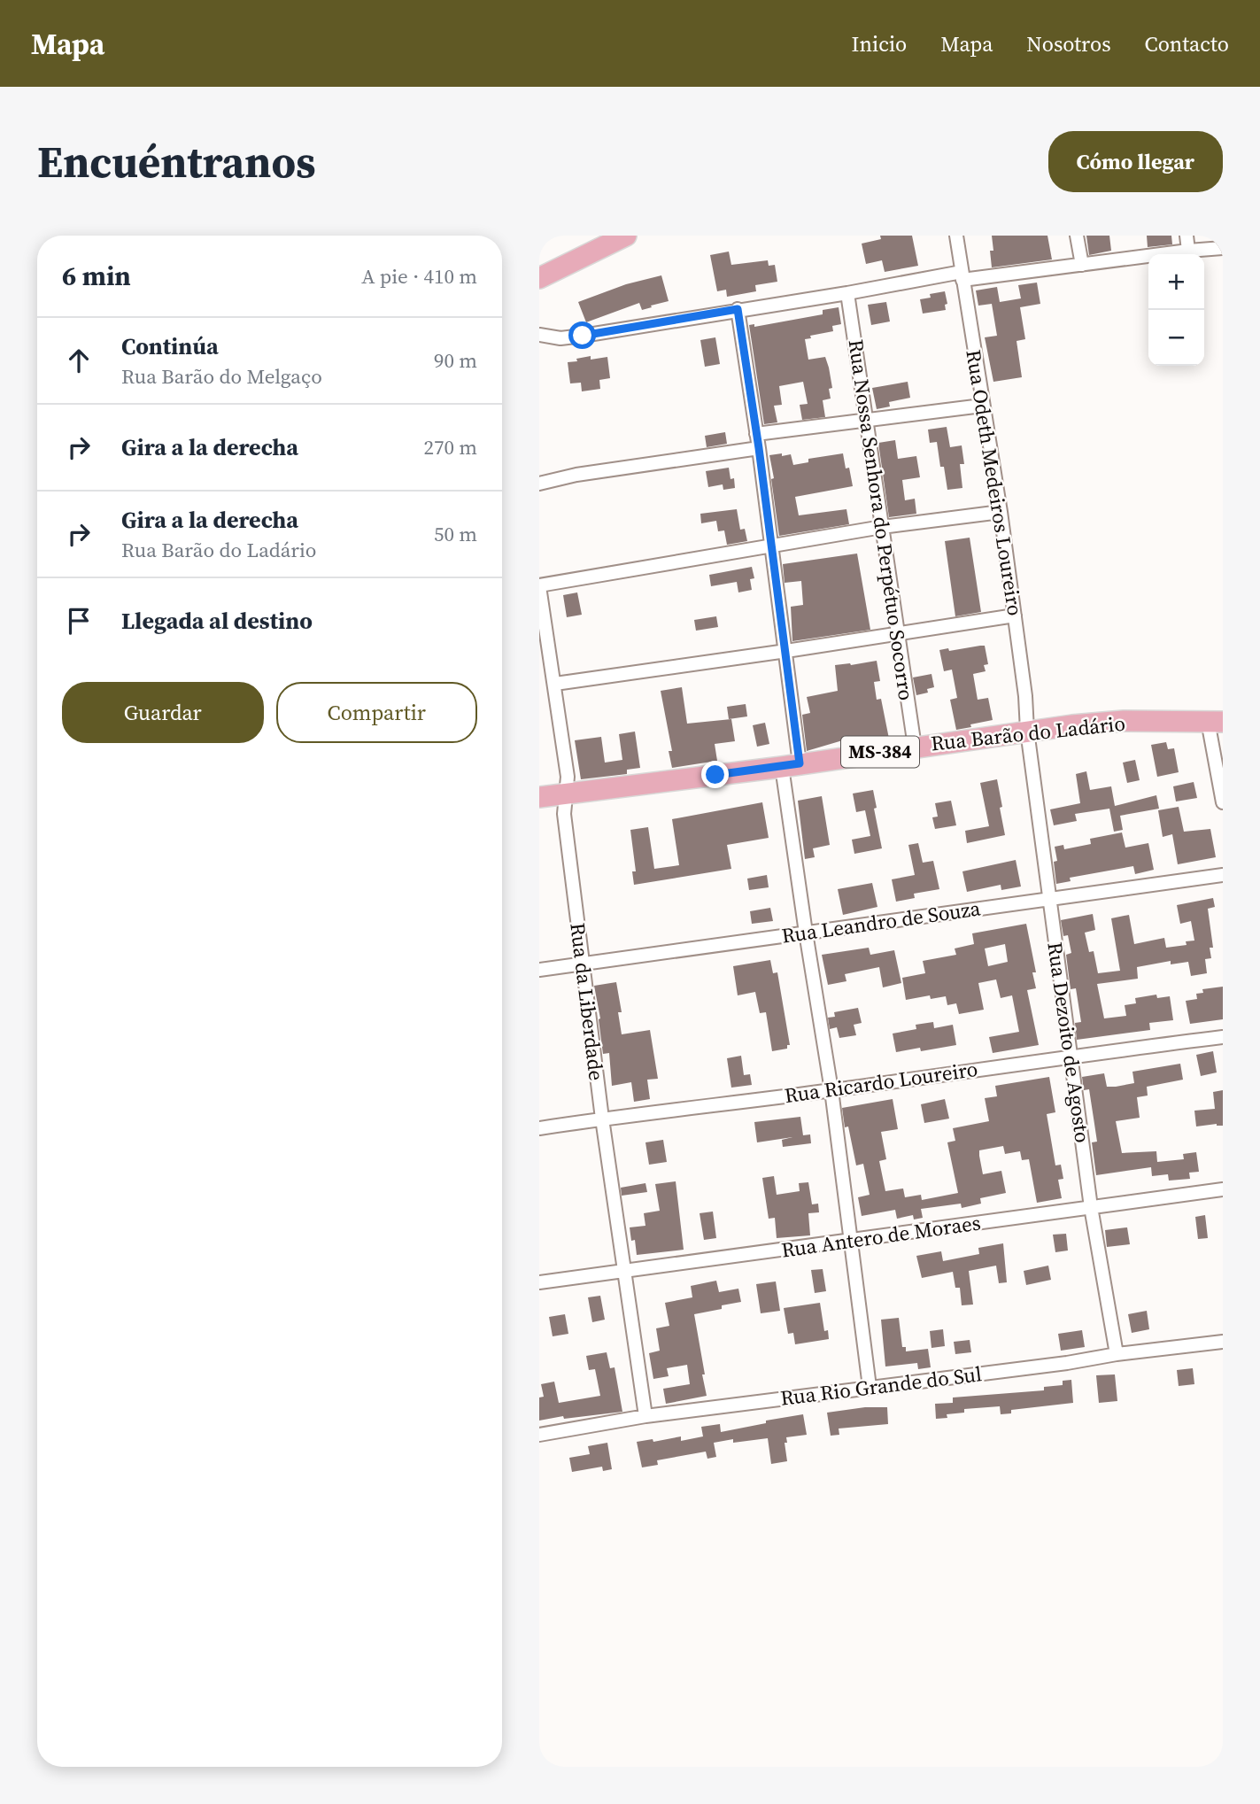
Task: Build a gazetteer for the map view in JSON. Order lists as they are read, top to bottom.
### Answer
{
  "streets": {
    "main road": ["Rua Barão do Ladário", "MS-384"],
    "street": [
      "Rua Odeth Medeiros Loureiro",
      "Rua Nossa Senhora do Perpétuo Socorro",
      "Rua Leandro de Souza",
      "Rua da Liberdade",
      "Rua Dezoito de Agosto",
      "Rua Ricardo Loureiro",
      "Rua Antero de Moraes",
      "Rua Rio Grande do Sul"
    ]
  },
  "crossings": [
    ["Rua Odeth Medeiros Loureiro", "Rua Barão do Ladário"],
    ["Rua Odeth Medeiros Loureiro", "Rua Dezoito de Agosto"],
    ["Rua Nossa Senhora do Perpétuo Socorro", "Rua Barão do Ladário"],
    ["Rua Barão do Ladário", "Rua da Liberdade"],
    ["Rua Barão do Ladário", "Rua Dezoito de Agosto"],
    ["Rua Leandro de Souza", "Rua da Liberdade"],
    ["Rua Leandro de Souza", "Rua Dezoito de Agosto"],
    ["Rua da Liberdade", "Rua Ricardo Loureiro"],
    ["Rua da Liberdade", "Rua Antero de Moraes"],
    ["Rua da Liberdade", "Rua Rio Grande do Sul"],
    ["Rua Dezoito de Agosto", "Rua Ricardo Loureiro"],
    ["Rua Dezoito de Agosto", "Rua Antero de Moraes"],
    ["Rua Dezoito de Agosto", "Rua Rio Grande do Sul"]
  ],
  "page": {
    "header": "Mapa",
    "nav": [
      "Inicio",
      "Mapa",
      "Nosotros",
      "Contacto"
    ],
    "buttons": [
      "Cómo llegar",
      ["Guardar", "Compartir"]
    ],
    "title": "Encuéntranos",
    "heading": ["6 min", "A pie · 410 m"],
    "map_buttons": ["+", "−"],
    "list": [
      ["Continúa", "Rua Barão do Melgaço", "90 m"],
      ["Gira a la derecha", "270 m"],
      ["Gira a la derecha", "Rua Barão do Ladário", "50 m"],
      "Llegada al destino"
    ]
  }
}
